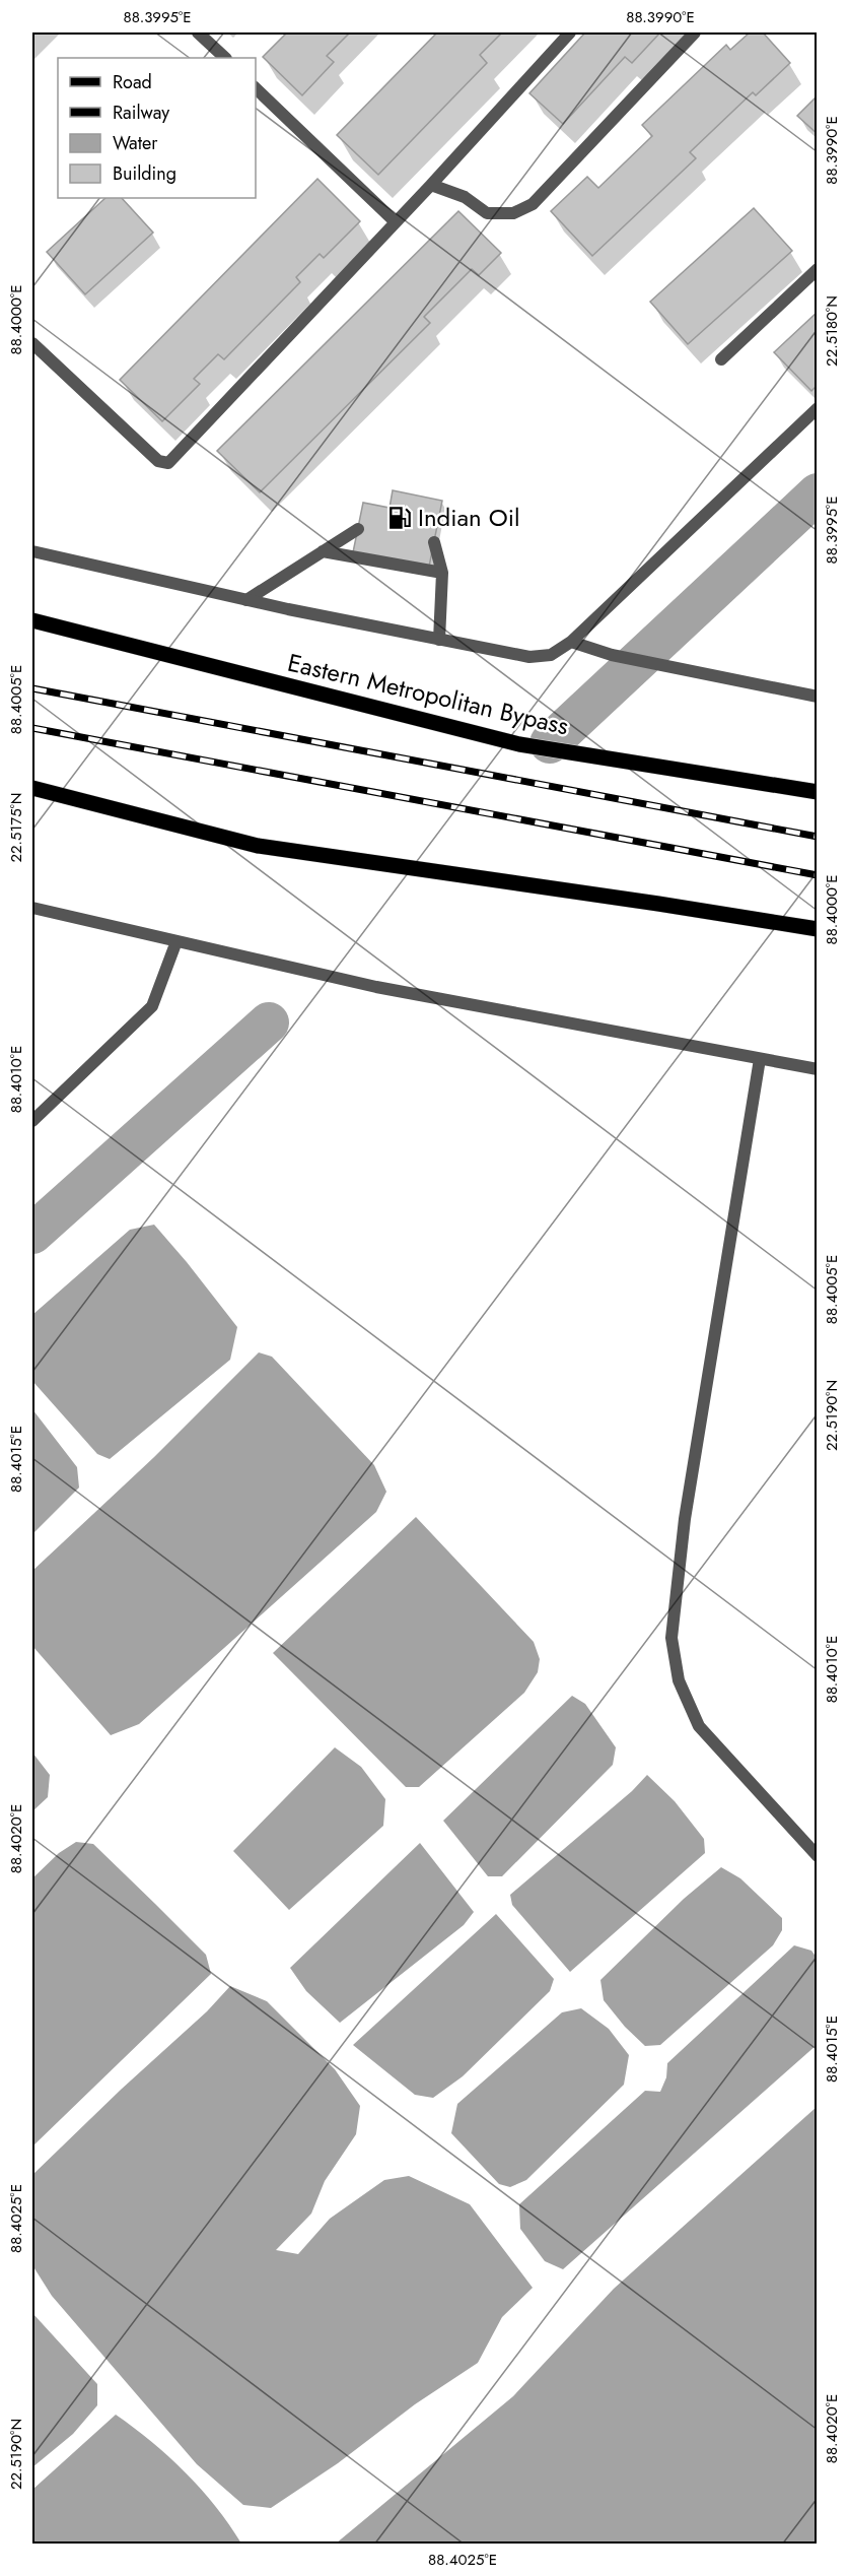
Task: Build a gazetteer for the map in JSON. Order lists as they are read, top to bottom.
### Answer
{
  "streets": {
    "main road": ["Eastern Metropolitan Bypass"]
  },
  "places": {
    "fuel station": ["Indian Oil"]
  },
  "legend": [
    "Road",
    "Railway",
    "Water",
    "Building"
  ],
  "coordinates": [
    "88.3995°E",
    "88.3990°E",
    "88.4000°E",
    "22.5180°N",
    "88.4005°E",
    "22.5175°N",
    "88.4010°E",
    "22.5190°N",
    "88.4015°E",
    "88.4020°E",
    "88.4025°E"
  ]
}
